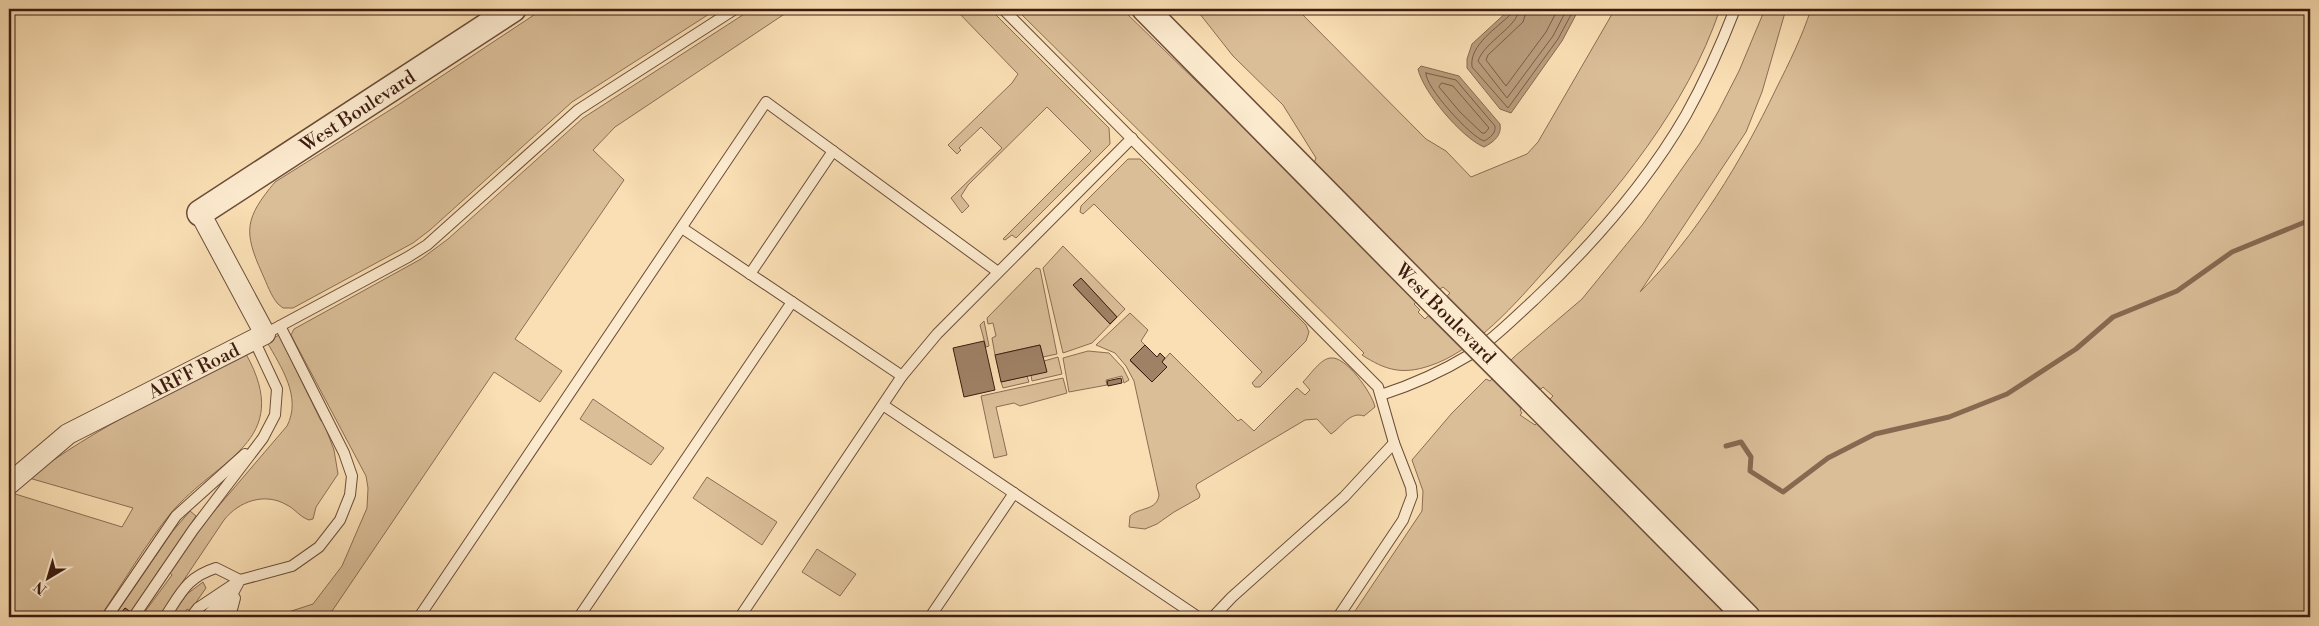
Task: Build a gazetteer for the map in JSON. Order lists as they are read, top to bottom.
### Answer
{
  "streets": {
    "street": ["West Boulevard", "ARFF Road"]
  },
  "north": "bottom left"
}
